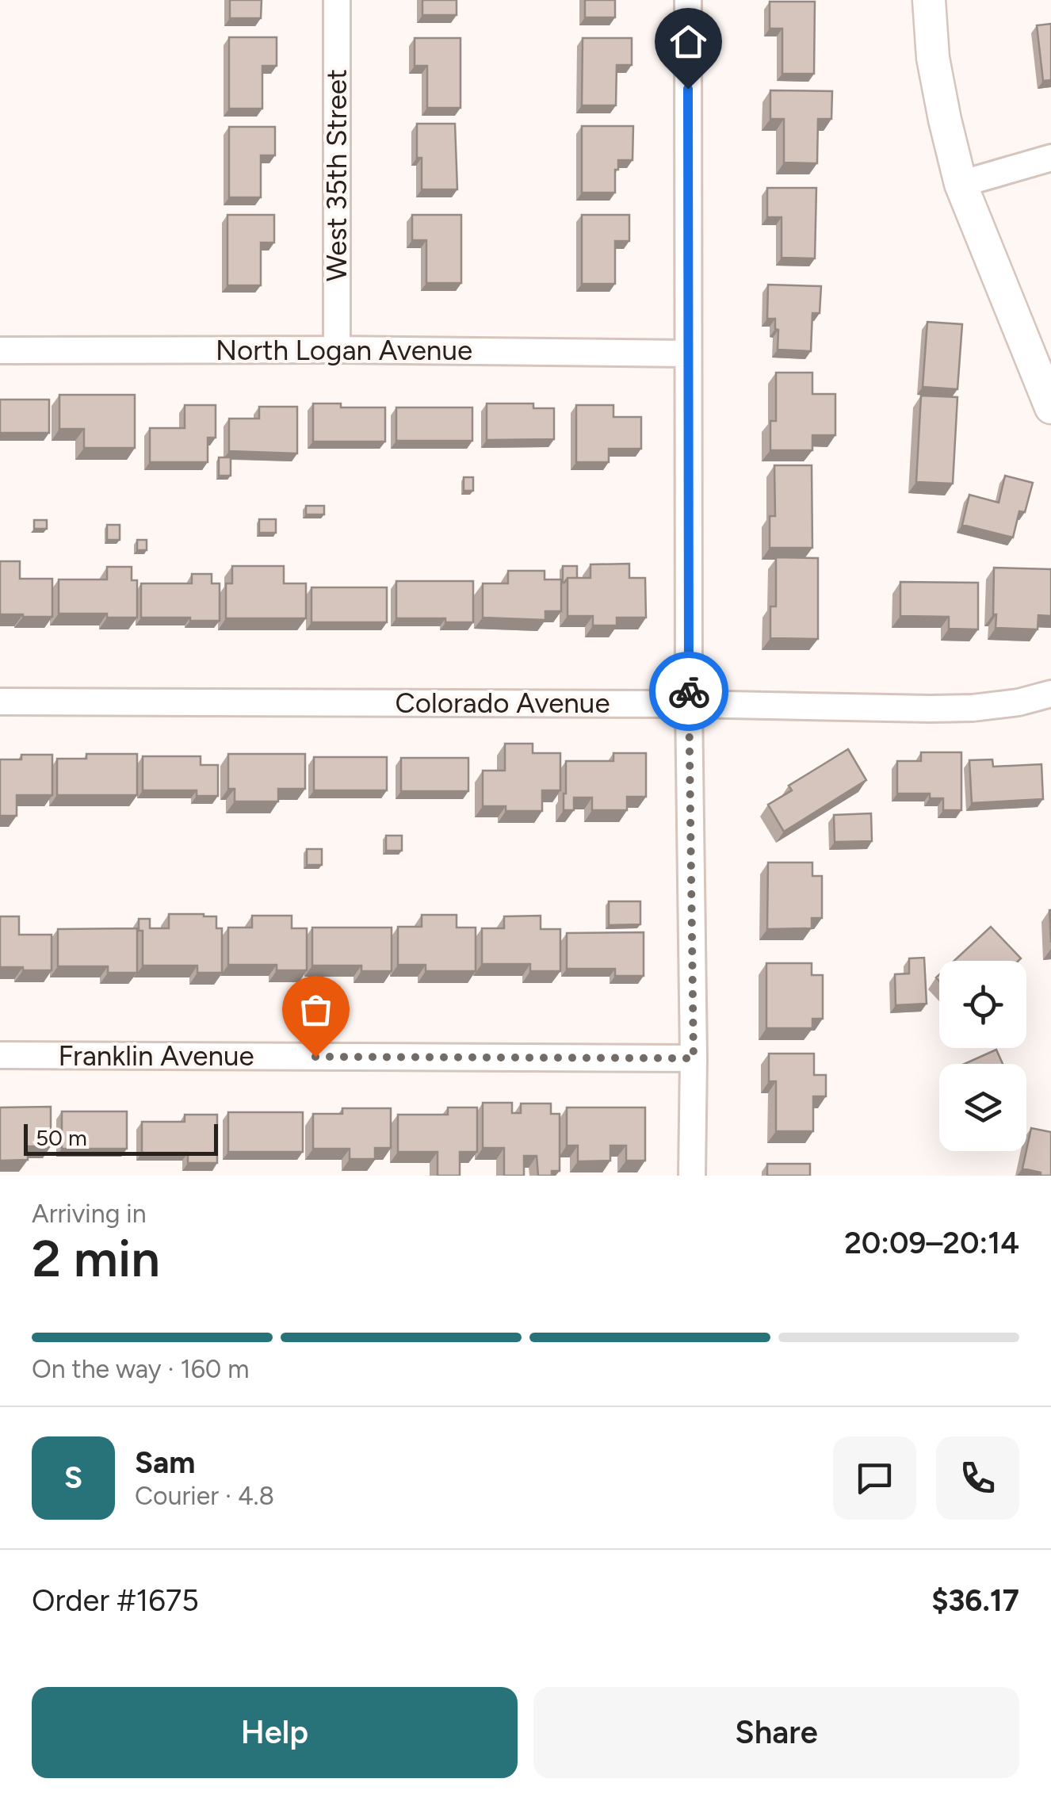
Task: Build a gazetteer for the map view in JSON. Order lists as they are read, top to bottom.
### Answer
{
  "streets": {
    "street": [
      "West 35th Street",
      "North Logan Avenue",
      "Colorado Avenue",
      "Franklin Avenue"
    ]
  },
  "crossings": [
    ["West 35th Street", "North Logan Avenue"]
  ],
  "scale_bar": "50 m",
  "page": {
    "scale": "50 m",
    "heading": ["2 min", "Arriving in", "20:09–20:14"],
    "panel": [
      "Sam",
      "Courier · 4.8",
      "Order #1675",
      "$36.17"
    ],
    "bar": "On the way · 160 m",
    "round": "S",
    "buttons": ["Help", "Share"]
  }
}
